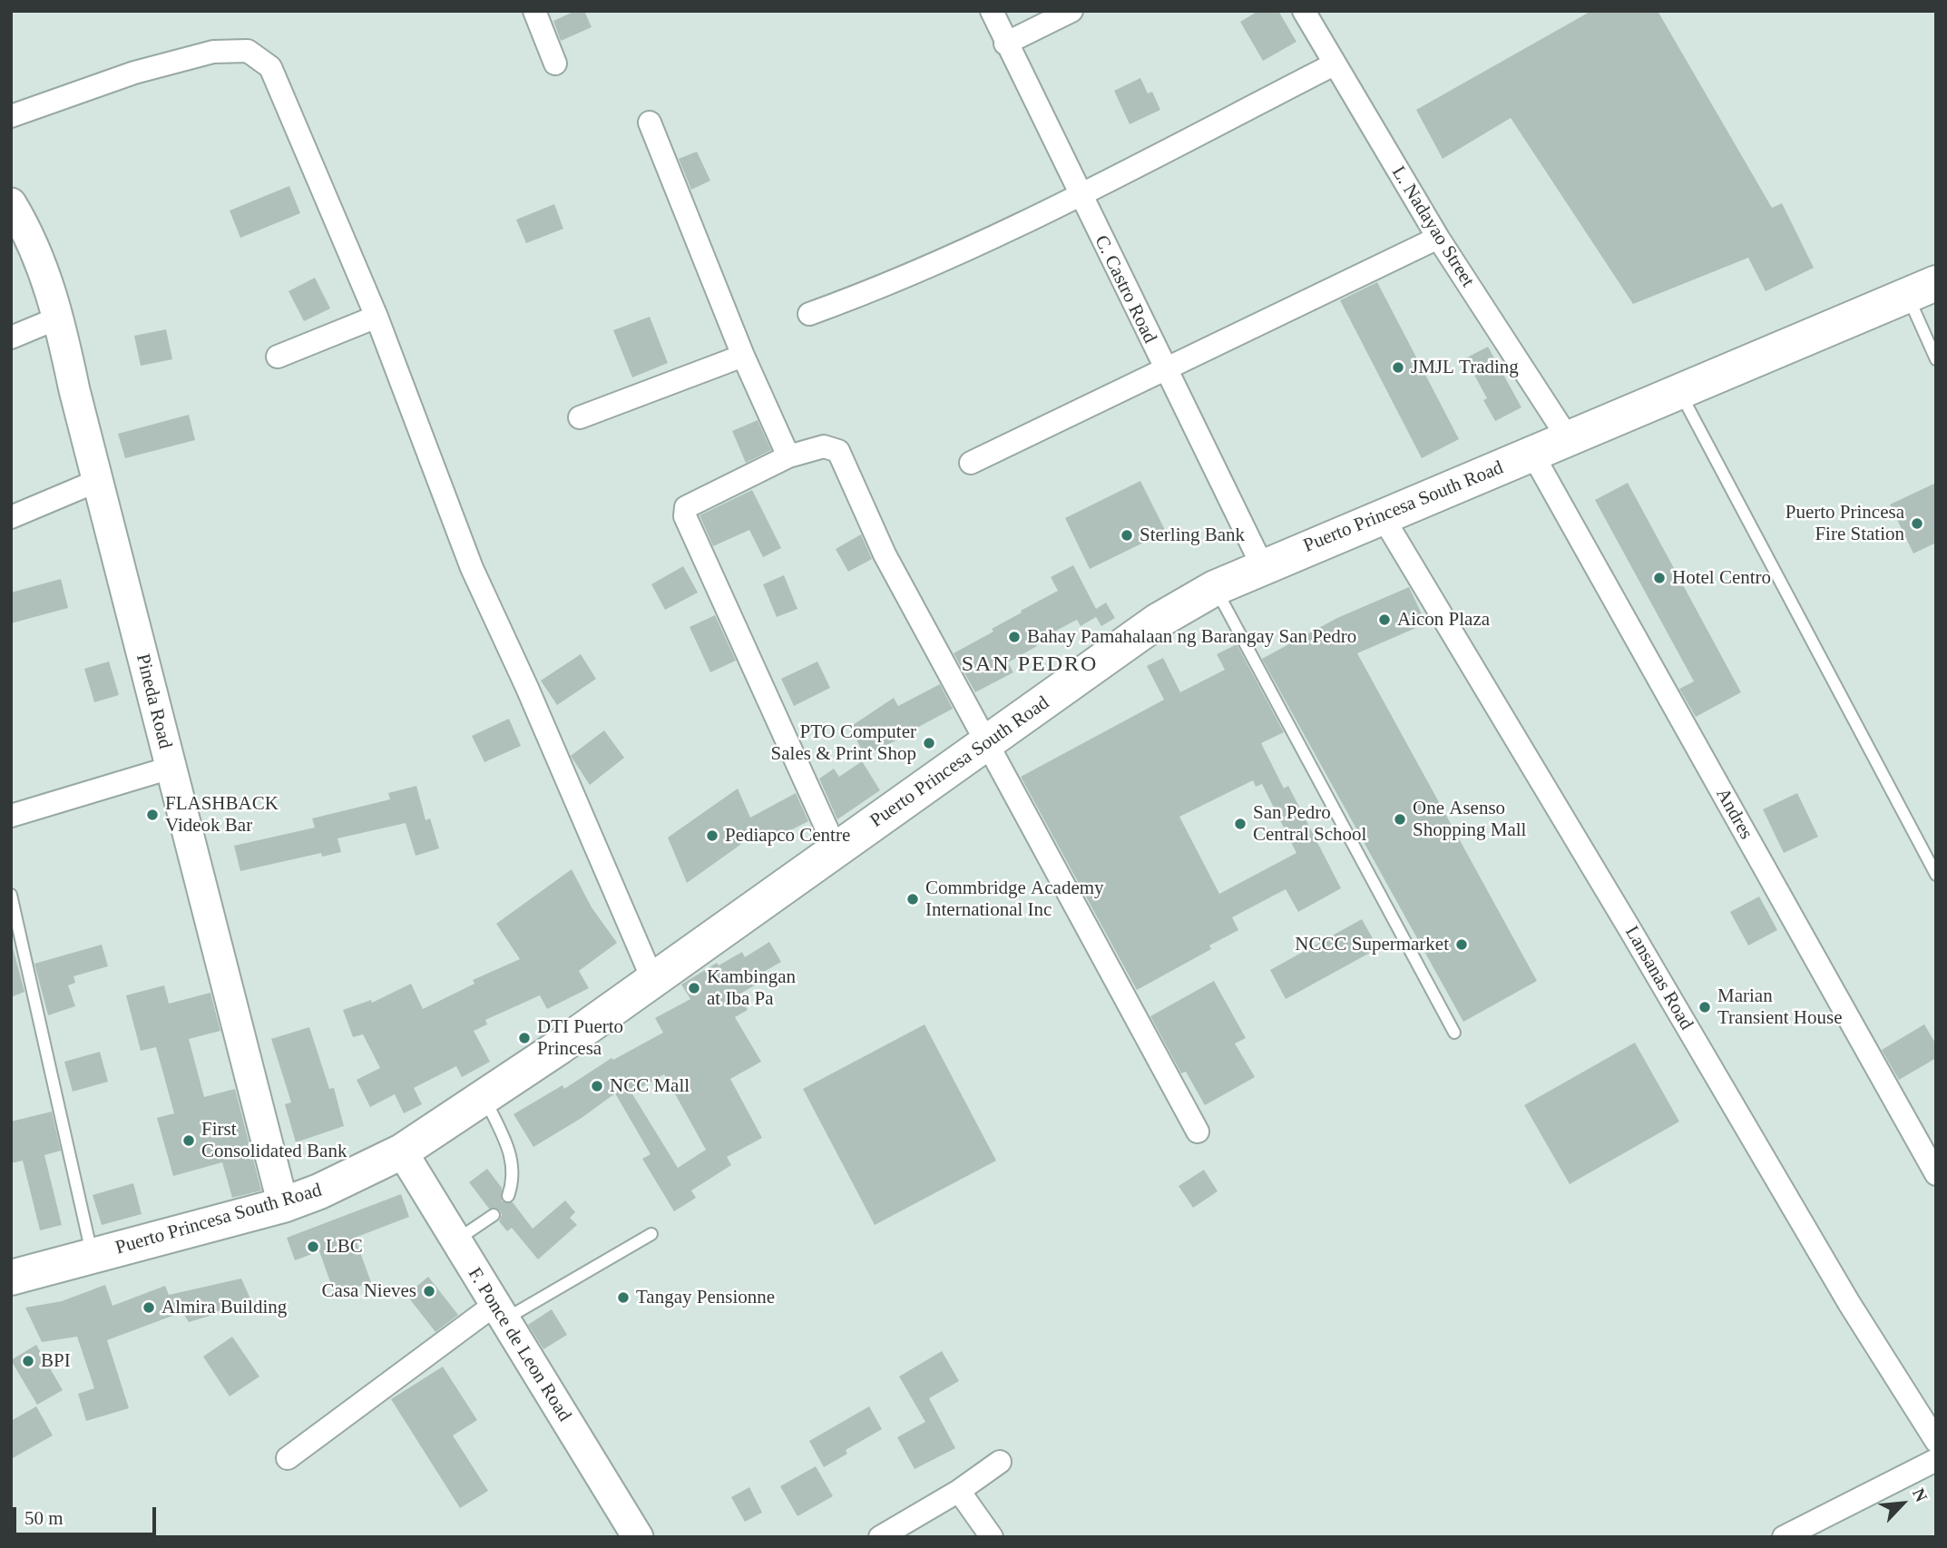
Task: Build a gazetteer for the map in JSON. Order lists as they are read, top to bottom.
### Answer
{
  "streets": {
    "main road": ["Puerto Princesa South Road"],
    "street": [
      "L. Nadayao Street",
      "C. Castro Road",
      "Pineda Road",
      "Andres",
      "Lansanas Road",
      "F. Ponce de Leon Road"
    ]
  },
  "crossings": [
    ["L. Nadayao Street", "Puerto Princesa South Road"],
    ["C. Castro Road", "Puerto Princesa South Road"],
    ["Puerto Princesa South Road", "Pineda Road"],
    ["Puerto Princesa South Road", "Andres"],
    ["Puerto Princesa South Road", "Lansanas Road"],
    ["Puerto Princesa South Road", "F. Ponce de Leon Road"]
  ],
  "districts": ["SAN PEDRO"],
  "places": [
    "JMJL Trading",
    "Puerto Princesa Fire Station",
    "Sterling Bank",
    "Hotel Centro",
    "Aicon Plaza",
    "Bahay Pamahalaan ng Barangay San Pedro",
    "PTO Computer Sales & Print Shop",
    "FLASHBACK Videok Bar",
    "One Asenso Shopping Mall",
    "San Pedro Central School",
    "Pediapco Centre",
    "Commbridge Academy International Inc",
    "NCCC Supermarket",
    "Kambingan at Iba Pa",
    "Marian Transient House",
    "DTI Puerto Princesa",
    "NCC Mall",
    "First Consolidated Bank",
    "LBC",
    "Casa Nieves",
    "Tangay Pensionne",
    "Almira Building",
    "BPI"
  ],
  "scale_bar": "50 m",
  "north": "top right"
}
